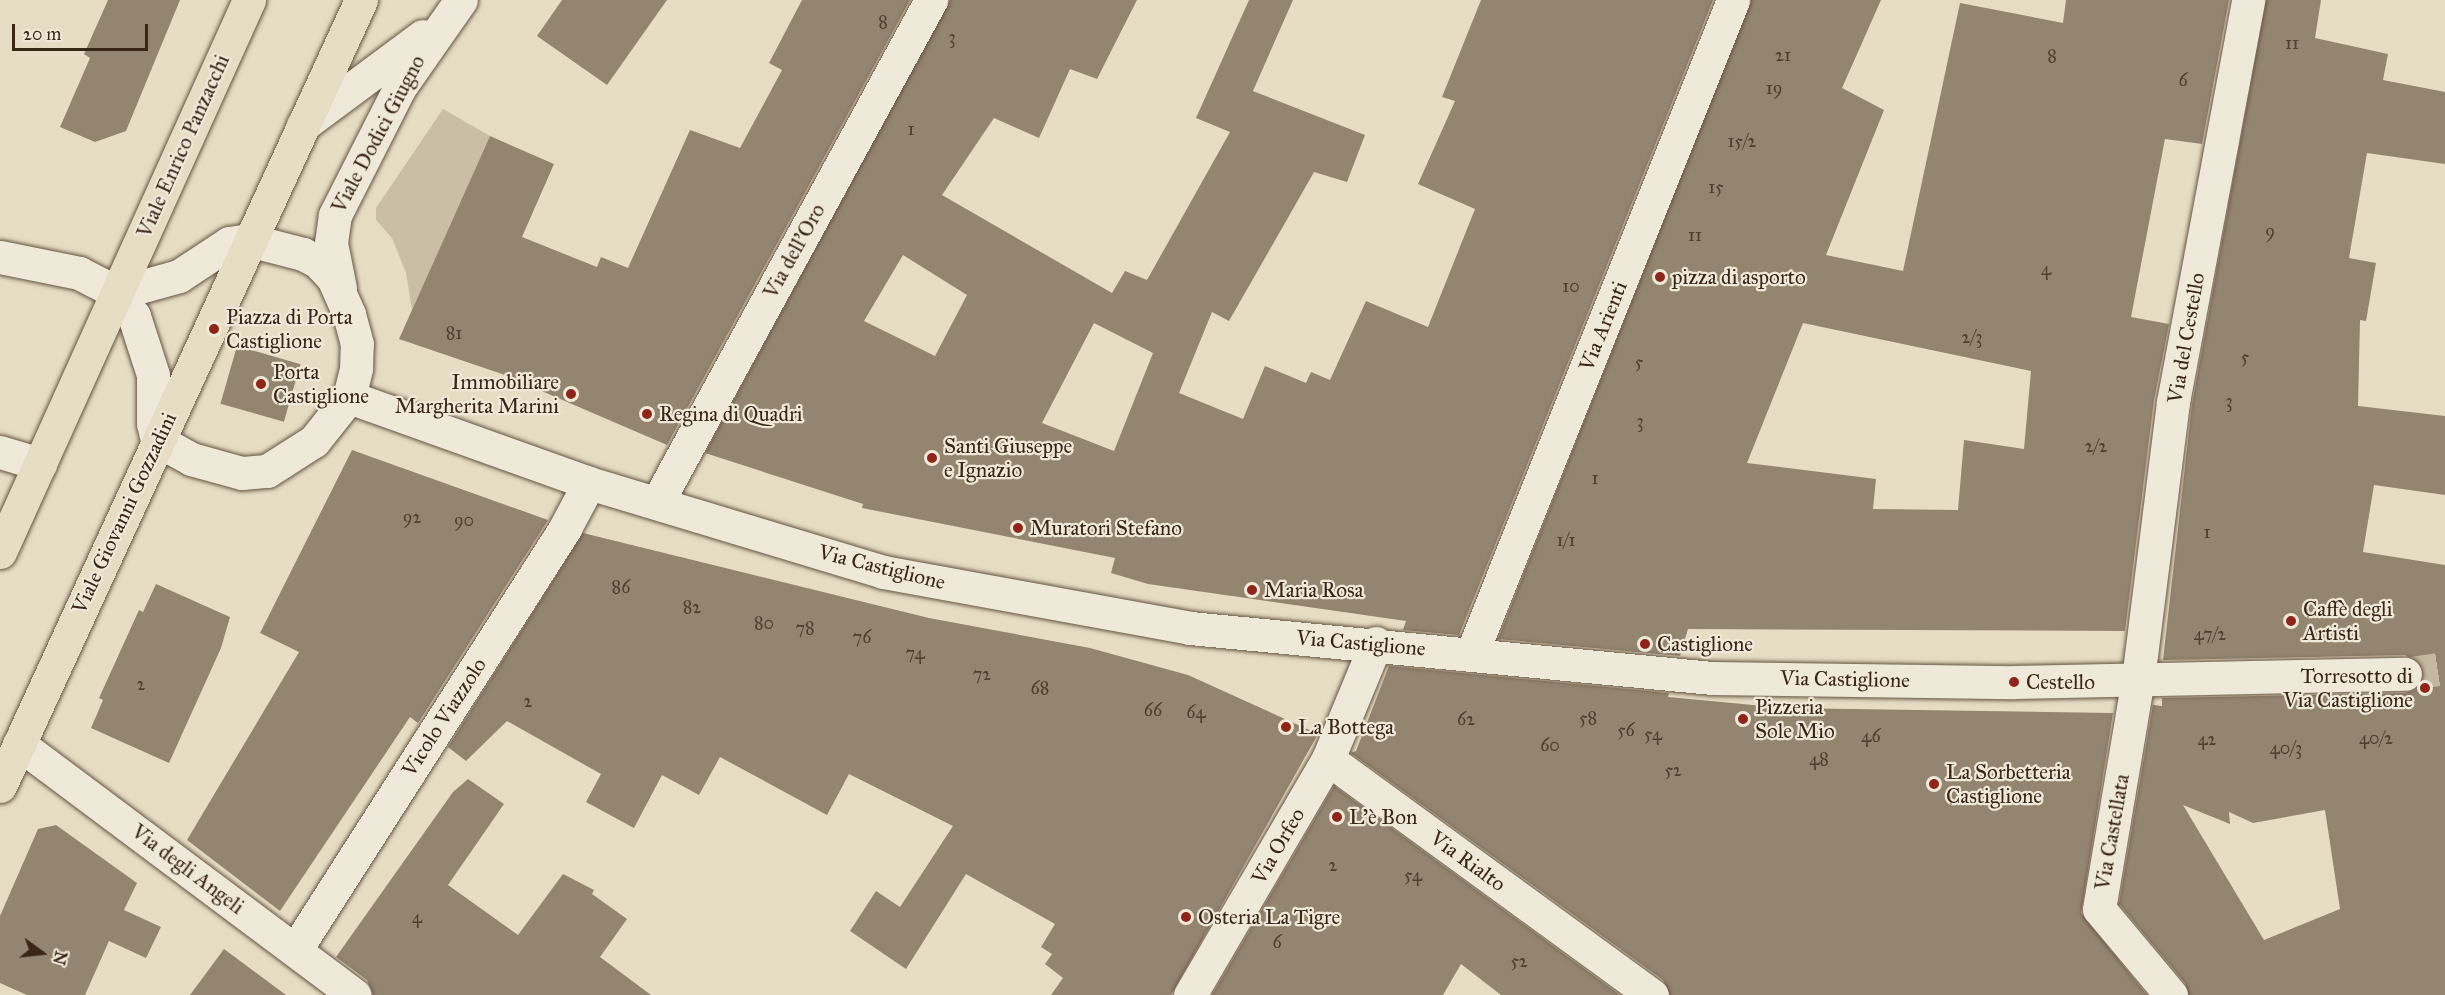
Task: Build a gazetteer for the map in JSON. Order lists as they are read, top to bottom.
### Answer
{
  "streets": {
    "main road": ["Viale Enrico Panzacchi", "Viale Giovanni Gozzadini"],
    "street": [
      "Viale Dodici Giugno",
      "Via dell'Oro",
      "Via Arienti",
      "Via del Cestello",
      "Via Castiglione",
      "Vicolo Viazzolo",
      "Via Castellata",
      "Via Orfeo",
      "Via Rialto",
      "Via degli Angeli"
    ]
  },
  "crossings": [
    ["Via dell'Oro", "Via Castiglione"],
    ["Via Arienti", "Via Castiglione"],
    ["Via del Cestello", "Via Castiglione"],
    ["Via del Cestello", "Via Castellata"],
    ["Viale Giovanni Gozzadini", "Via degli Angeli"],
    ["Via Castiglione", "Vicolo Viazzolo"],
    ["Via Castiglione", "Via Castellata"],
    ["Vicolo Viazzolo", "Via degli Angeli"],
    ["Via Orfeo", "Via Rialto"]
  ],
  "places": [
    "pizza di asporto",
    "Piazza di Porta Castiglione",
    "Porta Castiglione",
    "Immobiliare Margherita Marini",
    "Regina di Quadri",
    "Santi Giuseppe e Ignazio",
    "Muratori Stefano",
    "Maria Rosa",
    "Caffè degli Artisti",
    "Castiglione",
    "Cestello",
    "Torresotto di Via Castiglione",
    "Pizzeria Sole Mio",
    "La Bottega",
    "La Sorbetteria Castiglione",
    "L'è Bon",
    "Osteria La Tigre"
  ],
  "house_numbers": [
    "8",
    "3",
    "11",
    "21",
    "8",
    "6",
    "19",
    "1",
    "15/2",
    "15",
    "9",
    "11",
    "4",
    "10",
    "81",
    "2/3",
    "5",
    "5",
    "3",
    "3",
    "2/2",
    "1",
    "92",
    "90",
    "1",
    "1/1",
    "86",
    "82",
    "80",
    "78",
    "47/2",
    "76",
    "74",
    "72",
    "2",
    "68",
    "2",
    "66",
    "64",
    "58",
    "62",
    "56",
    "54",
    "46",
    "40/2",
    "42",
    "60",
    "40/3",
    "48",
    "52",
    "2",
    "54",
    "4",
    "6",
    "52"
  ],
  "scale_bar": "20 m",
  "north": "right"
}
